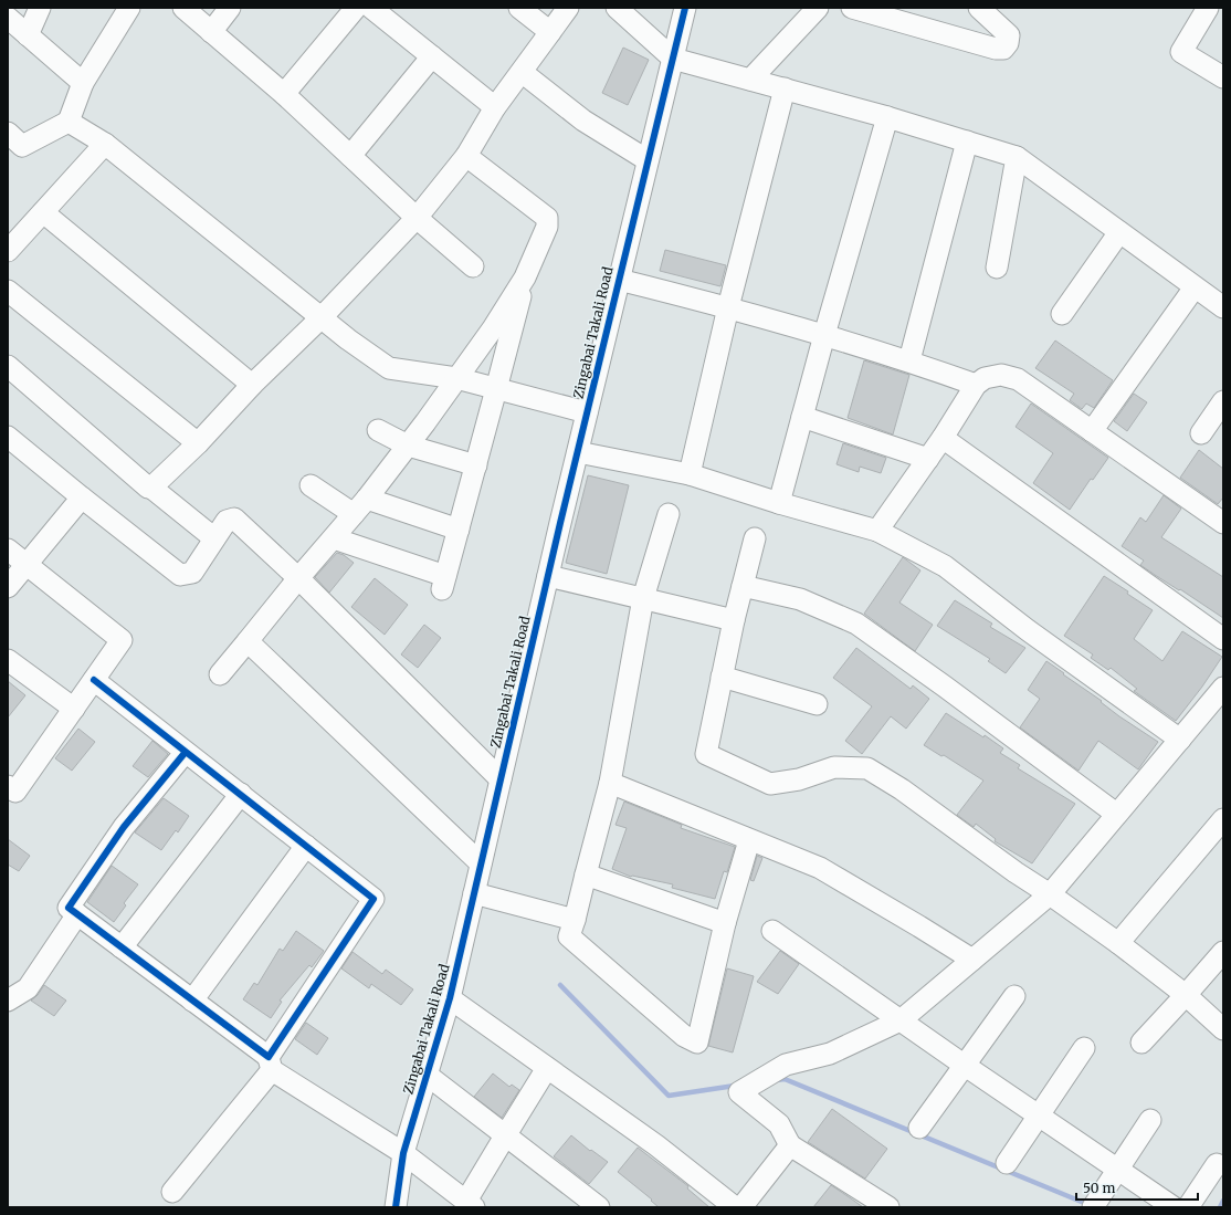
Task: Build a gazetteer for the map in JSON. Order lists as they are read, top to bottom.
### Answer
{
  "streets": {
    "street": ["Zingabai Takali Road"]
  },
  "scale_bar": "50 m"
}
